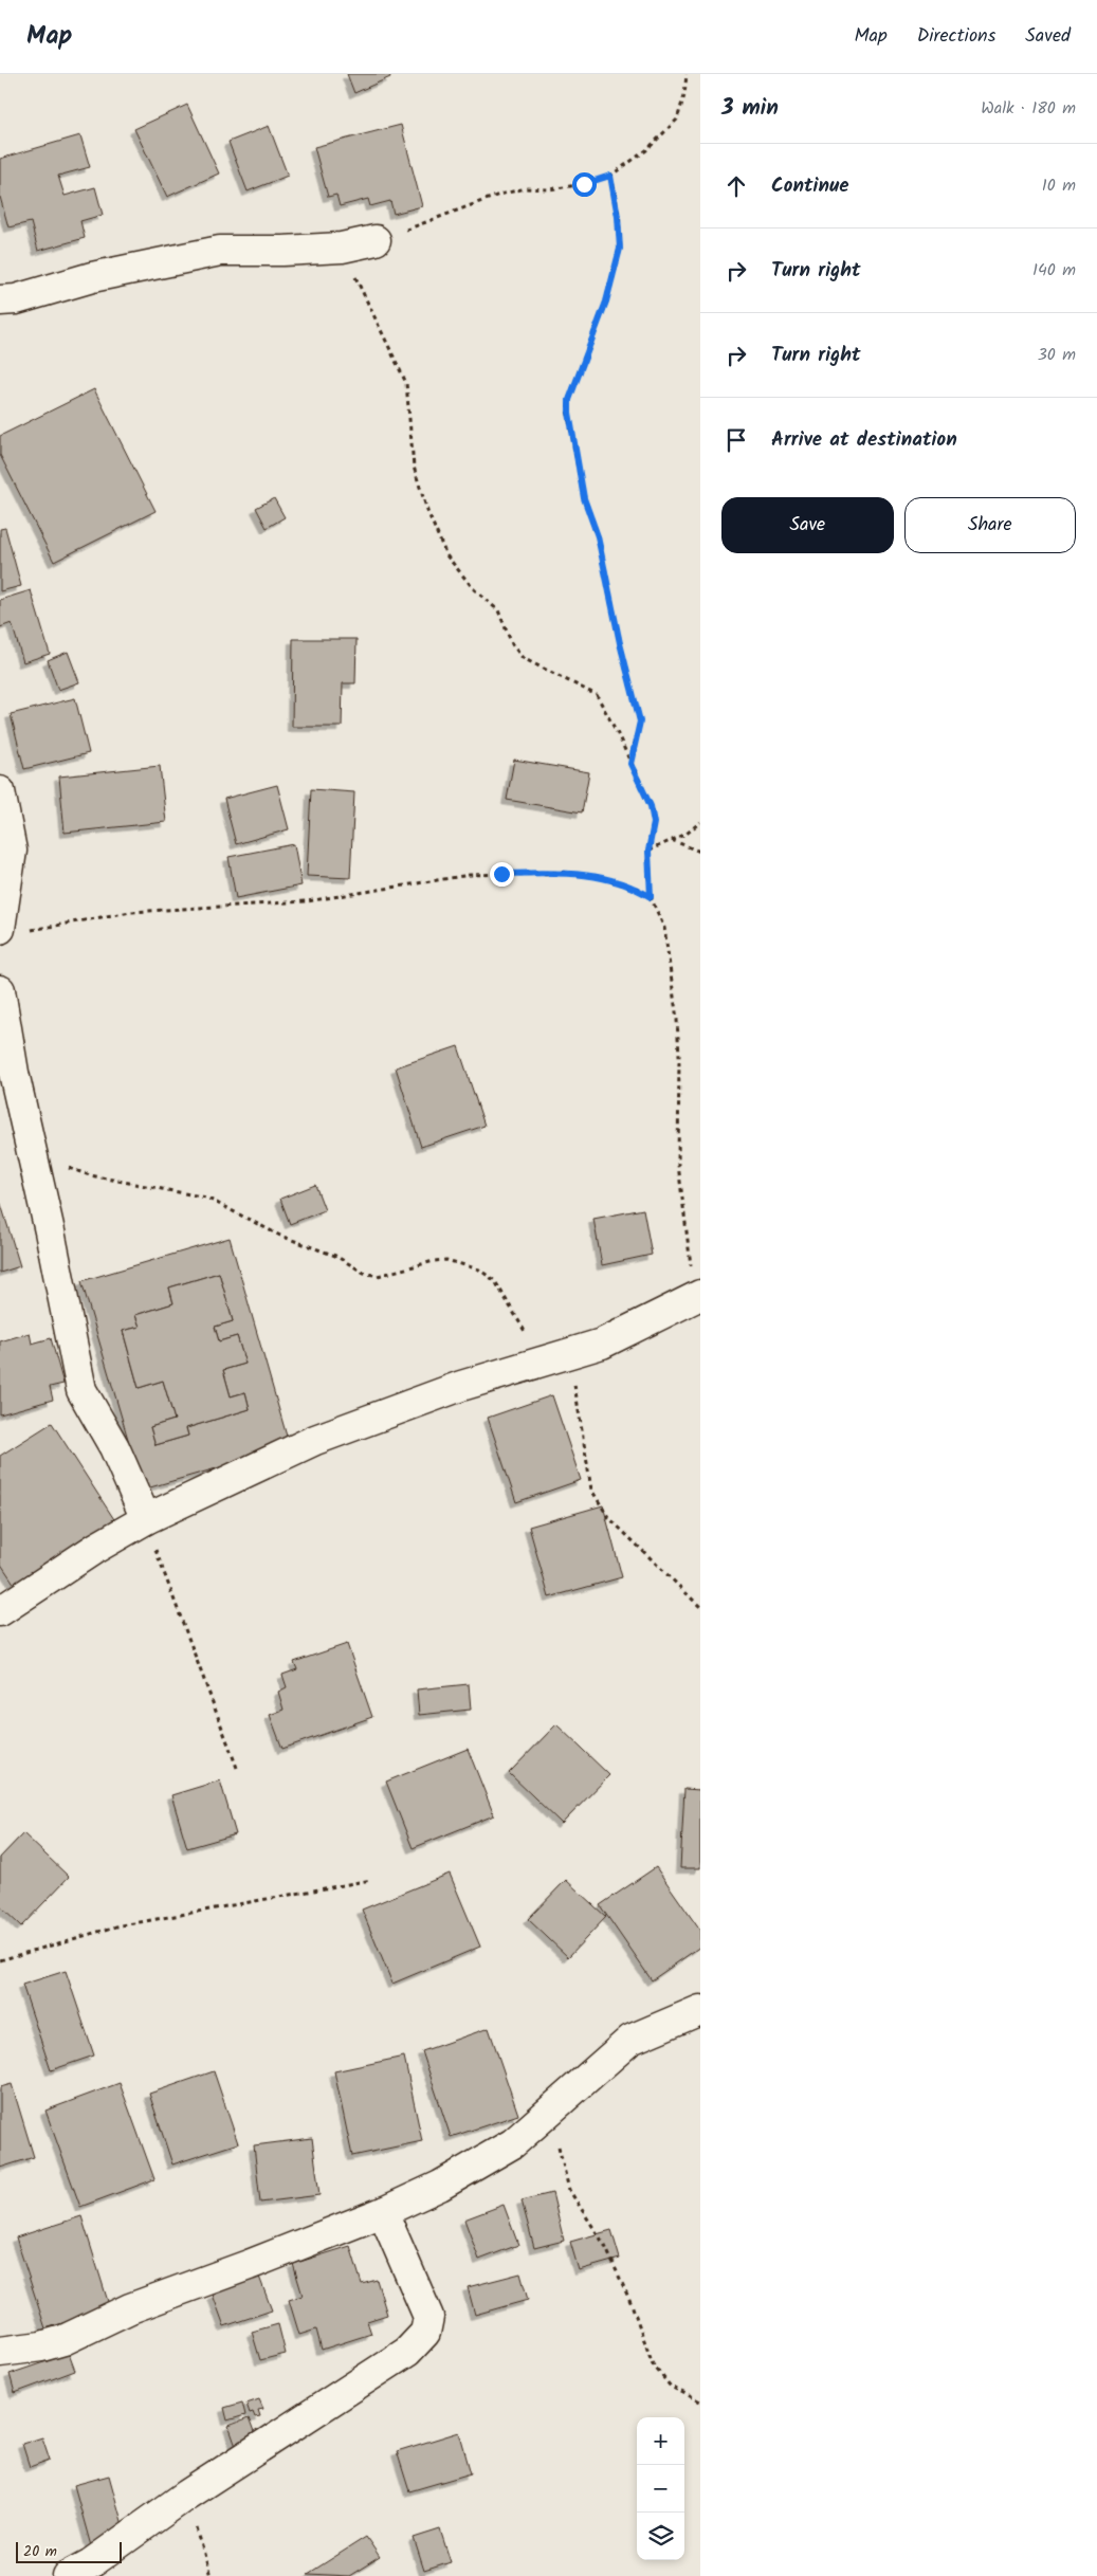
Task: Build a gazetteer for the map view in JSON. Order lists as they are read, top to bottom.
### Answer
{
  "scale_bar": "20 m",
  "page": {
    "header": "Map",
    "nav": ["Map", "Directions", "Saved"],
    "heading": ["3 min", "Walk · 180 m"],
    "list": [
      ["Continue", "10 m"],
      ["Turn right", "140 m"],
      ["Turn right", "30 m"],
      "Arrive at destination"
    ],
    "buttons": ["Save", "Share"],
    "map_buttons": ["+", "−"],
    "scale": "20 m"
  }
}
